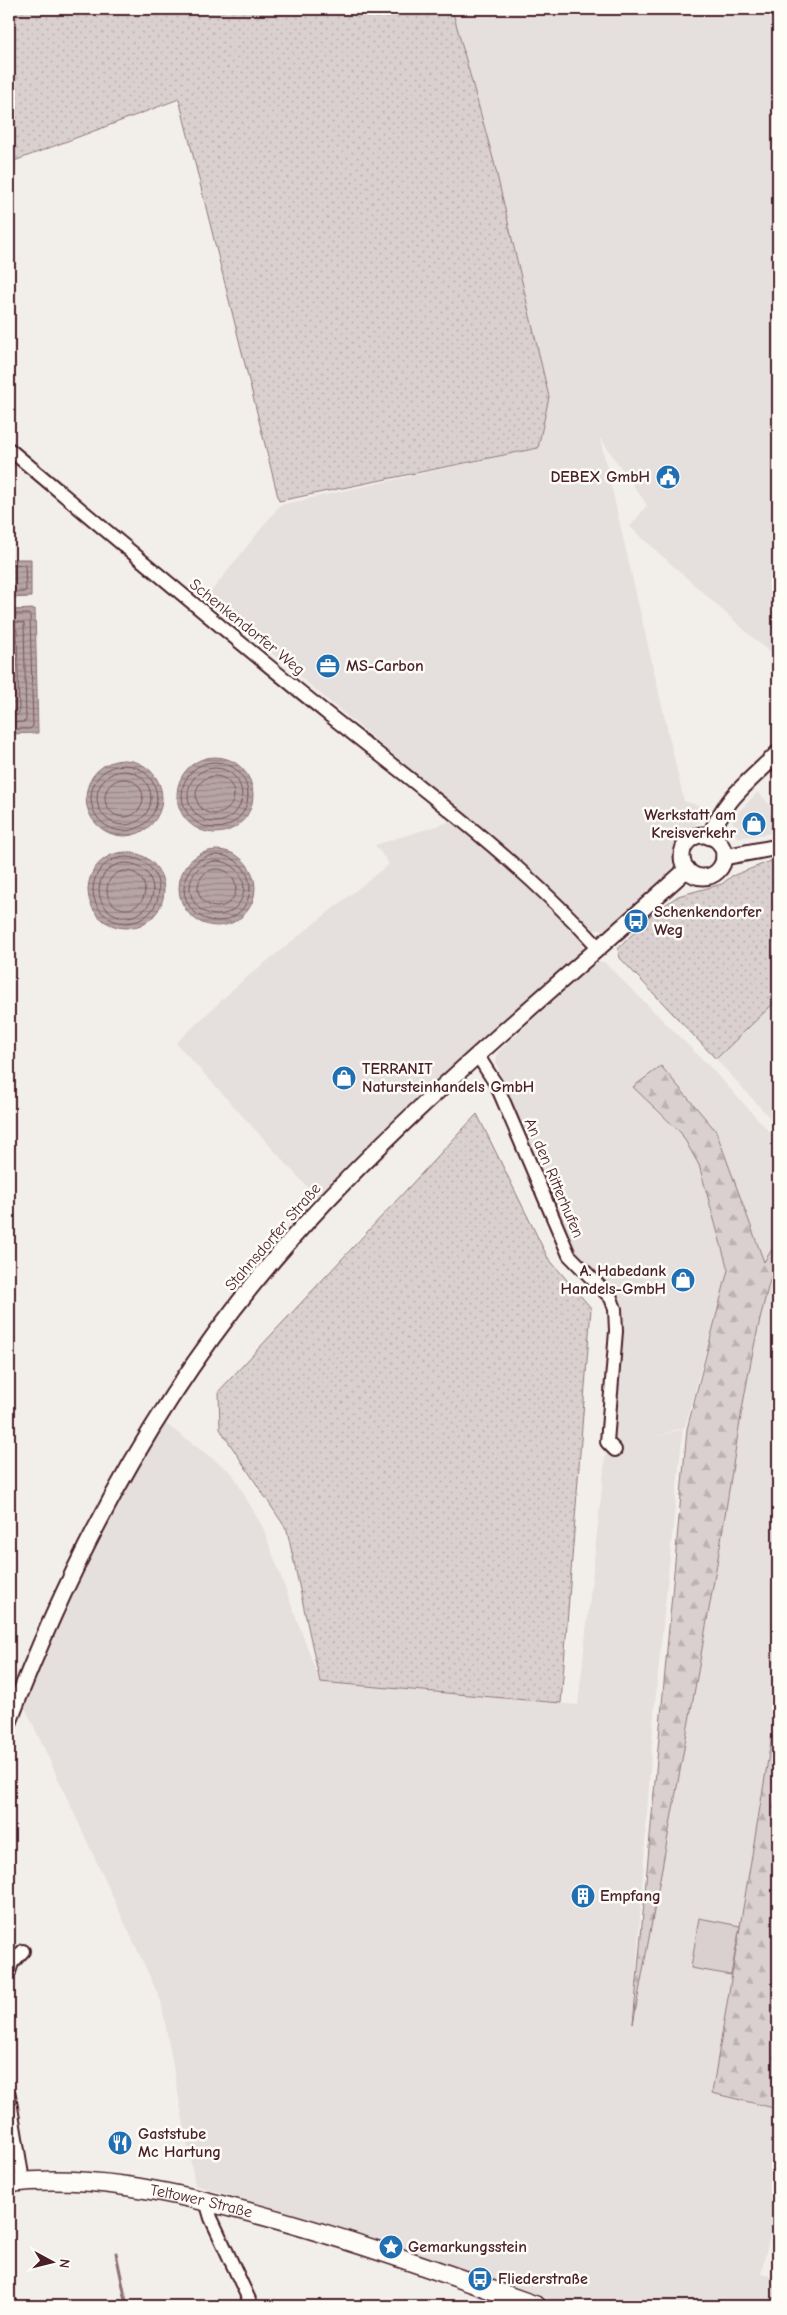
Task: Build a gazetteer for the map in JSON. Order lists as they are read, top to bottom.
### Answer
{
  "streets": {
    "main road": ["Teltower Straße"],
    "street": ["Schenkendorfer Weg", "An den Ritterhufen", "Stahnsdorfer Straße"]
  },
  "crossings": [
    ["Schenkendorfer Weg", "Stahnsdorfer Straße"],
    ["An den Ritterhufen", "Stahnsdorfer Straße"]
  ],
  "places": {
    "public building": ["DEBEX GmbH"],
    "office": ["MS-Carbon"],
    "shop": ["Werkstatt am Kreisverkehr", "TERRANIT Natursteinhandels GmbH", "A. Habedank Handels-GmbH"],
    "bus stop": ["Schenkendorfer Weg", "Fliederstraße"],
    "building": ["Empfang"],
    "restaurant": ["Gaststube Mc Hartung"],
    "place": ["Gemarkungsstein"]
  },
  "north": "right"
}
